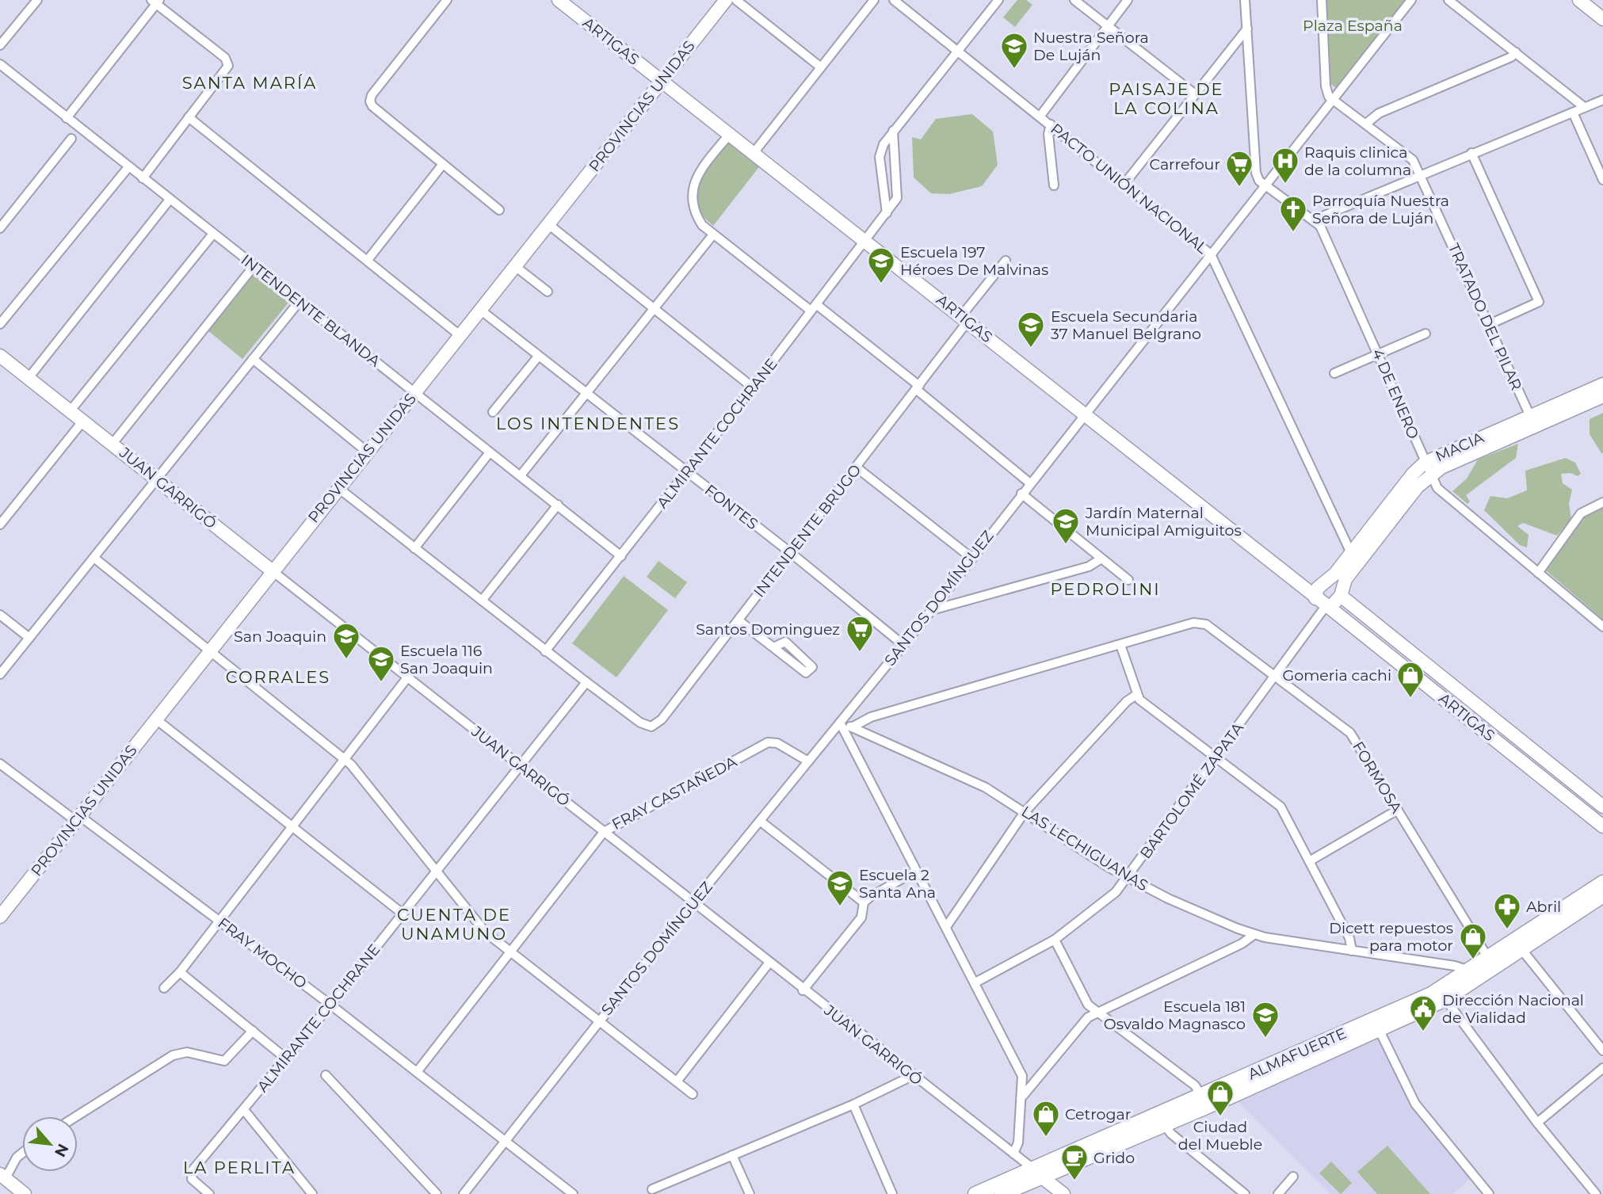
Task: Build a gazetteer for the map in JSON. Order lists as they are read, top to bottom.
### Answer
{
  "streets": {
    "main road": ["ALMAFUERTE"],
    "street": [
      "ARTIGAS",
      "PROVINCIAS UNIDAS",
      "PACTO UNIÓN NACIONAL",
      "INTENDENTE BLANDA",
      "TRATADO DEL PILAR",
      "4 DE ENERO",
      "ALMIRANTE COCHRANE",
      "MACIA",
      "JUAN GARRIGÓ",
      "FONTES",
      "INTENDENTE BRUGO",
      "SANTOS DOMÍNGUEZ",
      "FORMOSA",
      "BARTOLOMÉ ZAPATA",
      "FRAY CASTAÑEDA",
      "LAS LECHIGUANAS",
      "FRAY MOCHO"
    ]
  },
  "crossings": [
    ["ARTIGAS", "PROVINCIAS UNIDAS"],
    ["ARTIGAS", "ALMIRANTE COCHRANE"],
    ["ARTIGAS", "MACIA"],
    ["ARTIGAS", "INTENDENTE BRUGO"],
    ["ARTIGAS", "SANTOS DOMÍNGUEZ"],
    ["ARTIGAS", "BARTOLOMÉ ZAPATA"],
    ["PROVINCIAS UNIDAS", "INTENDENTE BLANDA"],
    ["PROVINCIAS UNIDAS", "JUAN GARRIGÓ"],
    ["PROVINCIAS UNIDAS", "FONTES"],
    ["PROVINCIAS UNIDAS", "FRAY MOCHO"],
    ["PACTO UNIÓN NACIONAL", "MACIA"],
    ["PACTO UNIÓN NACIONAL", "SANTOS DOMÍNGUEZ"],
    ["INTENDENTE BLANDA", "ALMIRANTE COCHRANE"],
    ["TRATADO DEL PILAR", "MACIA"],
    ["TRATADO DEL PILAR", "SANTOS DOMÍNGUEZ"],
    ["4 DE ENERO", "MACIA"],
    ["4 DE ENERO", "SANTOS DOMÍNGUEZ"],
    ["ALMIRANTE COCHRANE", "JUAN GARRIGÓ"],
    ["ALMIRANTE COCHRANE", "FONTES"],
    ["ALMIRANTE COCHRANE", "INTENDENTE BRUGO"],
    ["ALMIRANTE COCHRANE", "FRAY MOCHO"],
    ["MACIA", "BARTOLOMÉ ZAPATA"],
    ["JUAN GARRIGÓ", "SANTOS DOMÍNGUEZ"],
    ["JUAN GARRIGÓ", "FRAY CASTAÑEDA"],
    ["JUAN GARRIGÓ", "ALMAFUERTE"],
    ["FONTES", "INTENDENTE BRUGO"],
    ["FONTES", "SANTOS DOMÍNGUEZ"],
    ["SANTOS DOMÍNGUEZ", "FRAY CASTAÑEDA"],
    ["SANTOS DOMÍNGUEZ", "LAS LECHIGUANAS"],
    ["SANTOS DOMÍNGUEZ", "FRAY MOCHO"],
    ["FORMOSA", "BARTOLOMÉ ZAPATA"],
    ["FORMOSA", "ALMAFUERTE"],
    ["BARTOLOMÉ ZAPATA", "LAS LECHIGUANAS"],
    ["FRAY CASTAÑEDA", "FRAY MOCHO"],
    ["LAS LECHIGUANAS", "ALMAFUERTE"]
  ],
  "districts": [
    "SANTA MARÍA",
    "PAISAJE DE LA COLINA",
    "LOS INTENDENTES",
    "PEDROLINI",
    "CORRALES",
    "CUENTA DE UNAMUNO",
    "LA PERLITA"
  ],
  "parks": ["Plaza España"],
  "places": {
    "school or university": [
      "Nuestra Señora De Luján",
      "Escuela 197 Héroes De Malvinas",
      "Escuela Secundaria 37 Manuel Belgrano",
      "Jardín Maternal Municipal Amiguitos",
      "San Joaquin",
      "Escuela 116 San Joaquin",
      "Escuela 2 Santa Ana",
      "Escuela 181 Osvaldo Magnasco"
    ],
    "hospital": ["Raquis clinica de la columna"],
    "supermarket": ["Carrefour", "Santos Dominguez"],
    "church": ["Parroquía Nuestra Señora de Luján"],
    "shop": [
      "Gomeria cachi",
      "Dicett repuestos para motor",
      "Ciudad del Mueble",
      "Cetrogar"
    ],
    "pharmacy": ["Abril"],
    "public building": ["Dirección Nacional de Vialidad"],
    "cafe": ["Grido"]
  },
  "north": "bottom right"
}
